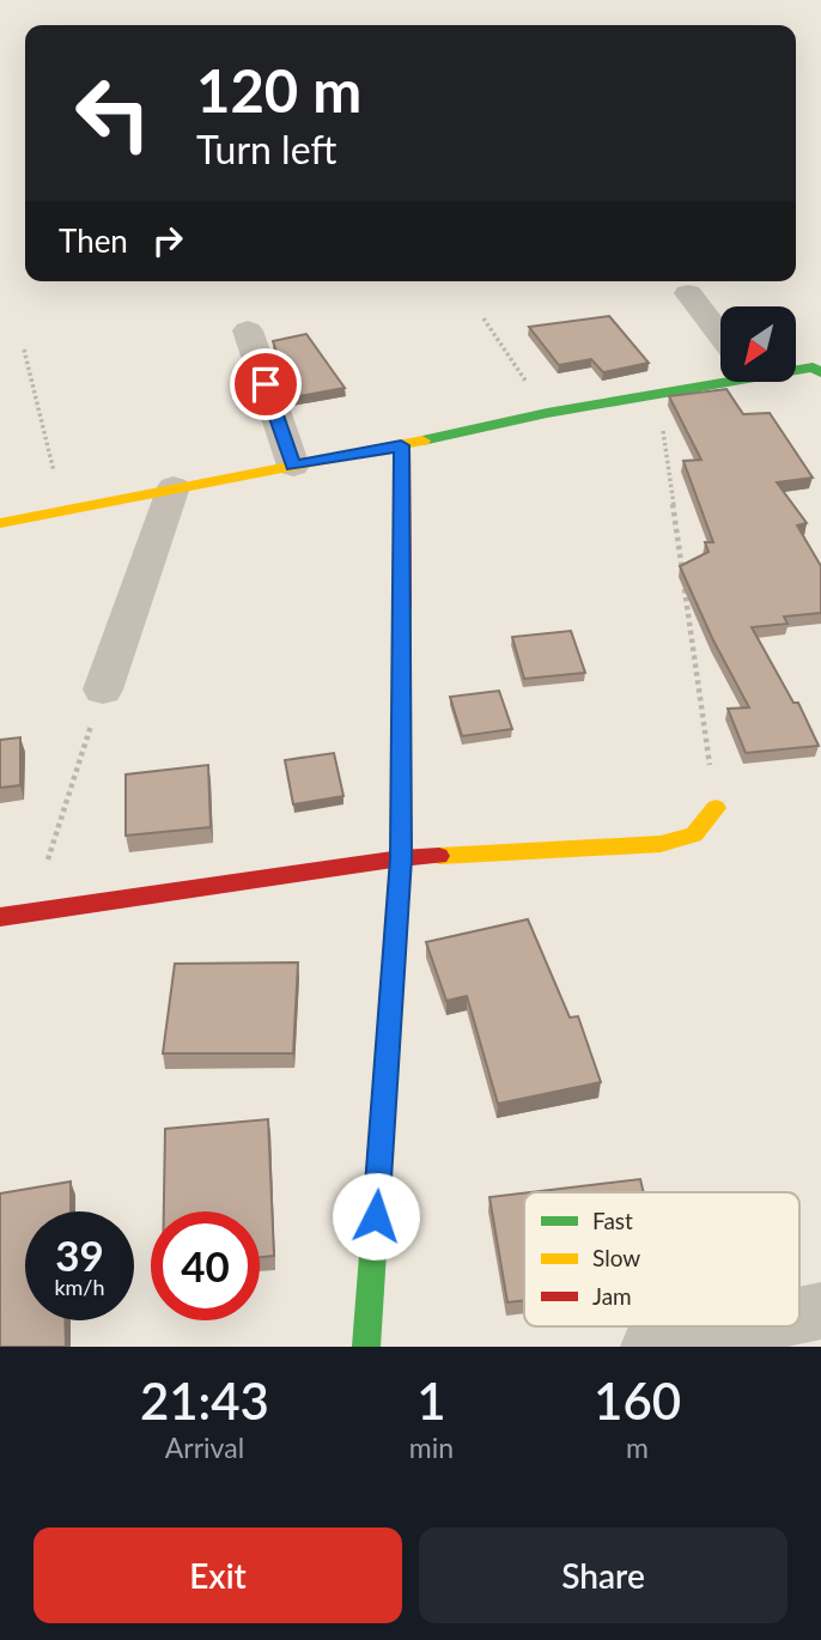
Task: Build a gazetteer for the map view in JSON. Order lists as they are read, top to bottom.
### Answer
{
  "legend": ["Fast", "Slow", "Jam"],
  "north": "bottom left",
  "page": {
    "turn": ["120 m", "Turn left"],
    "then": "Then",
    "speed": "39 km/h",
    "limit": "40",
    "eta": [
      "21:43",
      "Arrival",
      "1",
      "min",
      "160",
      "m"
    ],
    "buttons": ["Exit", "Share"]
  }
}
